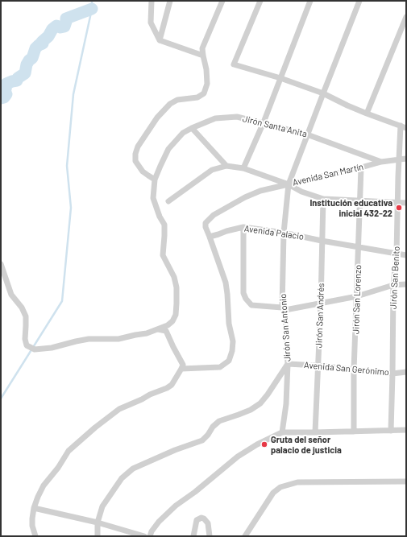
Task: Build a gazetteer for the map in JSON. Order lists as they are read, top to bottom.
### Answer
{
  "streets": {
    "street": [
      "Jirón Santa Anita",
      "Avenida San Martín",
      "Avenida Palacio",
      "Jirón San Benito",
      "Jirón San Lorenzo",
      "Jirón San Andrés",
      "Jirón San Antonio",
      "Avenida San Gerónimo"
    ]
  },
  "crossings": [
    ["Jirón Santa Anita", "Avenida San Martín"],
    ["Jirón Santa Anita", "Jirón San Antonio"],
    ["Avenida San Martín", "Jirón San Benito"],
    ["Avenida San Martín", "Jirón San Lorenzo"],
    ["Avenida San Martín", "Jirón San Antonio"],
    ["Avenida Palacio", "Jirón San Benito"],
    ["Avenida Palacio", "Jirón San Lorenzo"],
    ["Avenida Palacio", "Jirón San Andrés"],
    ["Avenida Palacio", "Jirón San Antonio"],
    ["Jirón San Benito", "Avenida San Gerónimo"],
    ["Jirón San Lorenzo", "Avenida San Gerónimo"],
    ["Jirón San Andrés", "Avenida San Gerónimo"],
    ["Jirón San Antonio", "Avenida San Gerónimo"]
  ],
  "places": ["Institución educativa inicial 432-22", "Gruta del señor palacio de justicia"]
}
